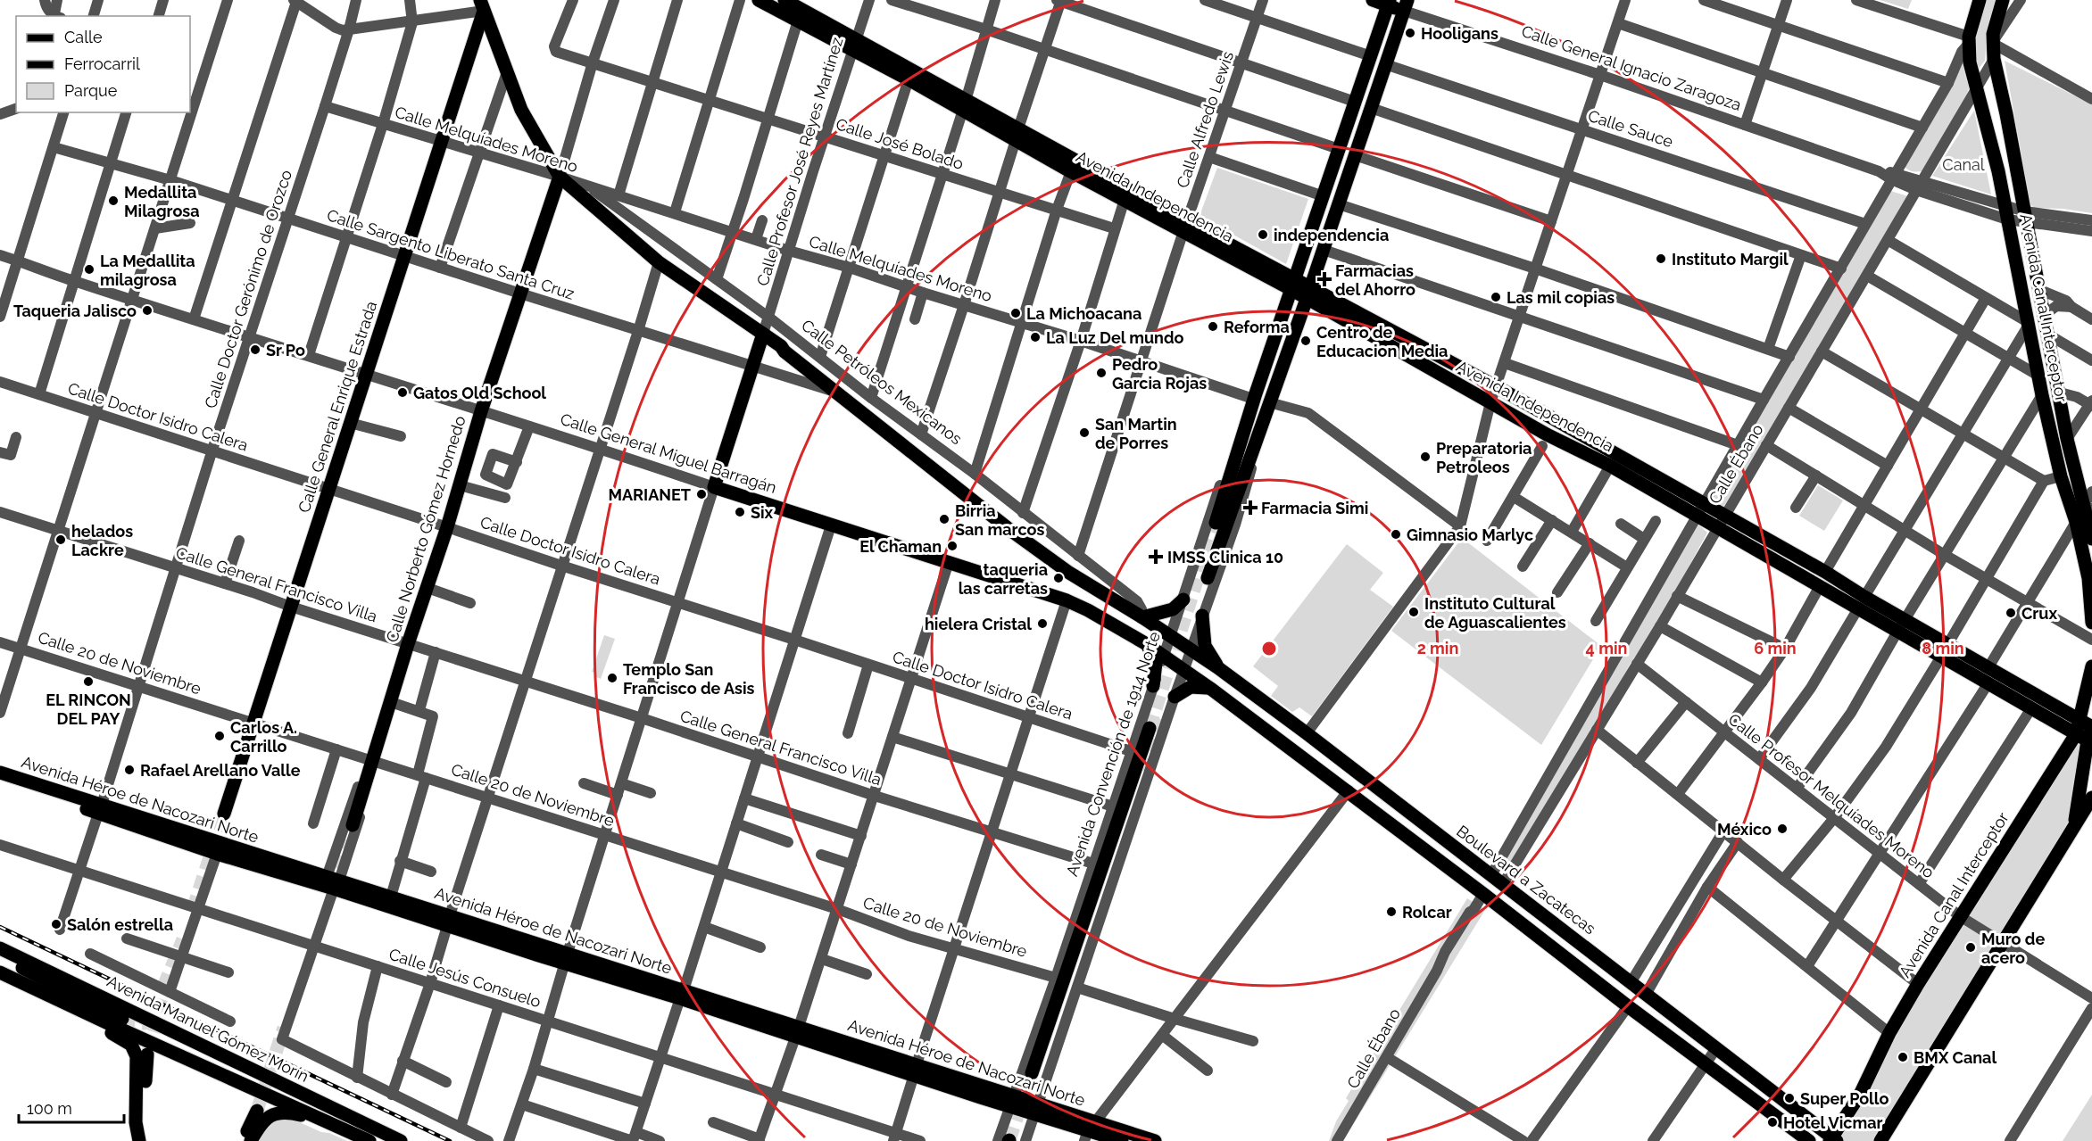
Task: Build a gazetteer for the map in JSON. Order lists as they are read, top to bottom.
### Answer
{
  "streets": {
    "main road": [
      "Calle General Ignacio Zaragoza",
      "Calle Profesor José Reyes Martínez",
      "Avenida Independencia",
      "Avenida Canal Interceptor",
      "Calle Petróleos Mexicanos",
      "Calle General Enrique Estrada",
      "Calle General Miguel Barragán",
      "Calle Norberto Gómez Hornedo",
      "Avenida Convención de 1914 Norte",
      "Avenida Héroe de Nacozari Norte",
      "Boulevard a Zacatecas",
      "Avenida Manuel Gómez Morín"
    ],
    "street": [
      "Calle Alfredo Lewis",
      "Calle Sauce",
      "Calle Melquíades Moreno",
      "Calle José Bolado",
      "Calle Sargento Liberato Santa Cruz",
      "Calle Doctor Gerónimo de Orozco",
      "Calle Doctor Isidro Calera",
      "Calle Ébano",
      "Calle General Francisco Villa",
      "Calle 20 de Noviembre",
      "Calle Profesor Melquíades Moreno",
      "Calle Jesús Consuelo"
    ]
  },
  "crossings": [
    ["Calle General Ignacio Zaragoza", "Avenida Canal Interceptor"],
    ["Calle General Ignacio Zaragoza", "Calle Ébano"],
    ["Calle General Ignacio Zaragoza", "Avenida Convención de 1914 Norte"],
    ["Calle Alfredo Lewis", "Calle Melquíades Moreno"],
    ["Calle Alfredo Lewis", "Avenida Independencia"],
    ["Calle Alfredo Lewis", "Calle Petróleos Mexicanos"],
    ["Calle Sauce", "Calle Ébano"],
    ["Calle Melquíades Moreno", "Calle Profesor José Reyes Martínez"],
    ["Calle Melquíades Moreno", "Calle Doctor Gerónimo de Orozco"],
    ["Calle Melquíades Moreno", "Calle Petróleos Mexicanos"],
    ["Calle Melquíades Moreno", "Calle General Enrique Estrada"],
    ["Calle Melquíades Moreno", "Calle Norberto Gómez Hornedo"],
    ["Calle Melquíades Moreno", "Avenida Convención de 1914 Norte"],
    ["Calle José Bolado", "Calle Profesor José Reyes Martínez"],
    ["Calle José Bolado", "Calle Norberto Gómez Hornedo"],
    ["Calle Profesor José Reyes Martínez", "Avenida Independencia"],
    ["Calle Profesor José Reyes Martínez", "Calle Sargento Liberato Santa Cruz"],
    ["Calle Profesor José Reyes Martínez", "Calle Petróleos Mexicanos"],
    ["Calle Profesor José Reyes Martínez", "Calle Doctor Isidro Calera"],
    ["Calle Profesor José Reyes Martínez", "Calle General Miguel Barragán"],
    ["Calle Profesor José Reyes Martínez", "Calle General Francisco Villa"],
    ["Calle Profesor José Reyes Martínez", "Calle 20 de Noviembre"],
    ["Calle Profesor José Reyes Martínez", "Avenida Héroe de Nacozari Norte"],
    ["Calle Profesor José Reyes Martínez", "Calle Jesús Consuelo"],
    ["Avenida Independencia", "Avenida Canal Interceptor"],
    ["Avenida Independencia", "Calle Ébano"],
    ["Avenida Independencia", "Avenida Convención de 1914 Norte"],
    ["Calle Sargento Liberato Santa Cruz", "Calle Doctor Gerónimo de Orozco"],
    ["Calle Sargento Liberato Santa Cruz", "Calle Petróleos Mexicanos"],
    ["Calle Sargento Liberato Santa Cruz", "Calle General Enrique Estrada"],
    ["Calle Sargento Liberato Santa Cruz", "Calle Norberto Gómez Hornedo"],
    ["Calle Doctor Gerónimo de Orozco", "Calle Doctor Isidro Calera"],
    ["Calle Doctor Gerónimo de Orozco", "Calle General Miguel Barragán"],
    ["Calle Doctor Gerónimo de Orozco", "Calle General Francisco Villa"],
    ["Calle Doctor Gerónimo de Orozco", "Calle 20 de Noviembre"],
    ["Calle Doctor Gerónimo de Orozco", "Avenida Héroe de Nacozari Norte"],
    ["Calle Doctor Gerónimo de Orozco", "Calle Jesús Consuelo"],
    ["Avenida Canal Interceptor", "Calle Ébano"],
    ["Avenida Canal Interceptor", "Calle Profesor Melquíades Moreno"],
    ["Avenida Canal Interceptor", "Boulevard a Zacatecas"],
    ["Calle Petróleos Mexicanos", "Calle General Enrique Estrada"],
    ["Calle Petróleos Mexicanos", "Calle Norberto Gómez Hornedo"],
    ["Calle Petróleos Mexicanos", "Avenida Convención de 1914 Norte"],
    ["Calle Petróleos Mexicanos", "Boulevard a Zacatecas"],
    ["Calle General Enrique Estrada", "Calle Doctor Isidro Calera"],
    ["Calle General Enrique Estrada", "Calle General Miguel Barragán"],
    ["Calle General Enrique Estrada", "Calle General Francisco Villa"],
    ["Calle General Enrique Estrada", "Calle 20 de Noviembre"],
    ["Calle Doctor Isidro Calera", "Calle Norberto Gómez Hornedo"],
    ["Calle Doctor Isidro Calera", "Avenida Convención de 1914 Norte"],
    ["Calle General Miguel Barragán", "Calle Norberto Gómez Hornedo"],
    ["Calle General Miguel Barragán", "Avenida Convención de 1914 Norte"],
    ["Calle Ébano", "Calle Profesor Melquíades Moreno"],
    ["Calle Ébano", "Boulevard a Zacatecas"],
    ["Calle Norberto Gómez Hornedo", "Calle General Francisco Villa"],
    ["Calle Norberto Gómez Hornedo", "Calle 20 de Noviembre"],
    ["Calle Norberto Gómez Hornedo", "Avenida Héroe de Nacozari Norte"],
    ["Calle Norberto Gómez Hornedo", "Calle Jesús Consuelo"],
    ["Calle General Francisco Villa", "Avenida Convención de 1914 Norte"],
    ["Calle 20 de Noviembre", "Avenida Convención de 1914 Norte"],
    ["Avenida Convención de 1914 Norte", "Avenida Héroe de Nacozari Norte"]
  ],
  "parks": ["Canal"],
  "places": {
    "other": [
      "Hooligans",
      "Medallita Milagrosa",
      "independencia",
      "Instituto Margil",
      "La Medallita milagrosa",
      "Las mil copias",
      "Taqueria Jalisco",
      "La Michoacana",
      "Reforma",
      "La Luz Del mundo",
      "Centro de Educacion Media",
      "Sr Po",
      "Pedro Garcia Rojas",
      "Gatos Old School",
      "San Martin de Porres",
      "Preparatoria Petroleos",
      "MARIANET",
      "Six",
      "Birria San marcos",
      "Gimnasio Marlyc",
      "helados Lackre",
      "El Chaman",
      "taqueria las carretas",
      "Instituto Cultural de Aguascalientes",
      "Crux",
      "hielera Cristal",
      "Templo San Francisco de Asis",
      "EL RINCON DEL PAY",
      "Carlos A. Carrillo",
      "Rafael Arellano Valle",
      "México",
      "Rolcar",
      "Salón estrella",
      "Muro de acero",
      "BMX Canal",
      "Super Pollo",
      "Hotel Vicmar"
    ],
    "health": ["Farmacias del Ahorro", "Farmacia Simi", "IMSS Clinica 10"]
  },
  "legend": ["Calle", "Ferrocarril", "Parque"],
  "scale_bar": "100 m",
  "rings": [
    "2 min",
    "4 min",
    "6 min",
    "8 min"
  ]
}
